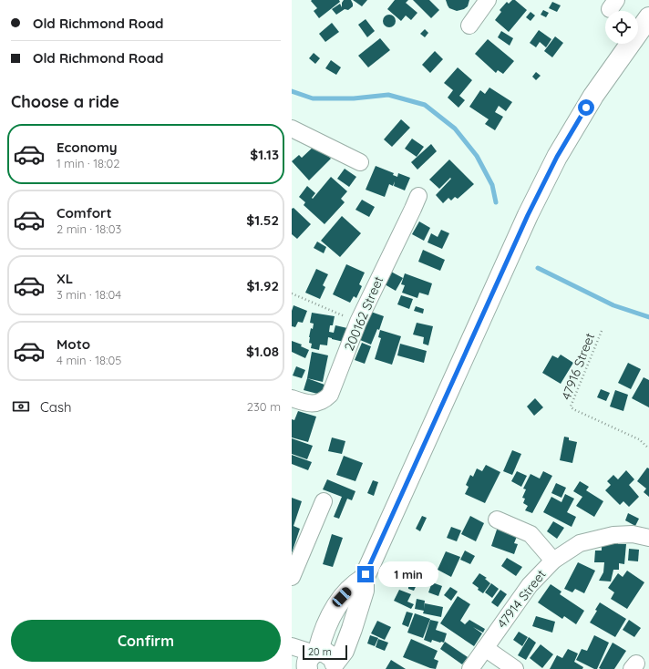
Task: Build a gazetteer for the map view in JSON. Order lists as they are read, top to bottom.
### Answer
{
  "streets": {
    "street": ["200162 Street", "47914 Street"],
    "path": ["47916 Street"]
  },
  "scale_bar": "20 m",
  "page": {
    "banner": ["Old Richmond Road", "Old Richmond Road"],
    "heading": "Choose a ride",
    "list": [
      {
        "name": "Economy",
        "note": "1 min · 18:02",
        "value": "$1.13"
      },
      {
        "name": "Comfort",
        "note": "2 min · 18:03",
        "value": "$1.52"
      },
      {
        "name": "XL",
        "note": "3 min · 18:04",
        "value": "$1.92"
      },
      {
        "name": "Moto",
        "note": "4 min · 18:05",
        "value": "$1.08"
      }
    ],
    "pay": ["Cash", "230 m"],
    "bubble": "1 min",
    "buttons": "Confirm",
    "scale": "20 m"
  }
}
